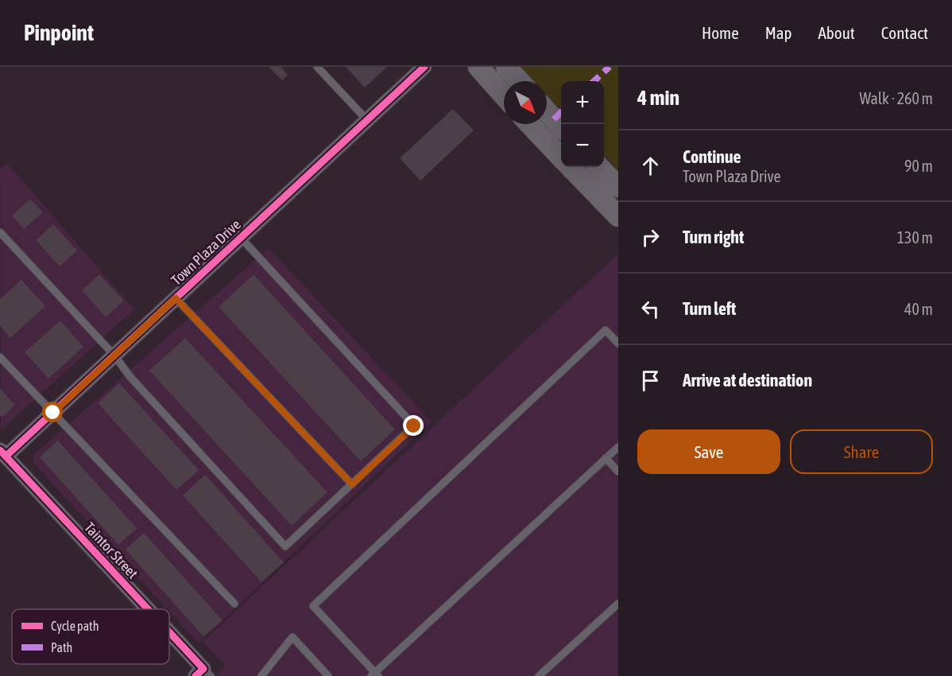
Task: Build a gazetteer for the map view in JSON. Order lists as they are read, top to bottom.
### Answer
{
  "streets": {
    "street": ["Town Plaza Drive", "Taintor Street"]
  },
  "crossings": [
    ["Town Plaza Drive", "Taintor Street"]
  ],
  "legend": ["Cycle path", "Path"],
  "north": "bottom right",
  "page": {
    "header": "Pinpoint",
    "nav": [
      "Home",
      "Map",
      "About",
      "Contact"
    ],
    "heading": ["4 min", "Walk · 260 m"],
    "map_buttons": ["+", "−"],
    "list": [
      ["Continue", "Town Plaza Drive", "90 m"],
      ["Turn right", "130 m"],
      ["Turn left", "40 m"],
      "Arrive at destination"
    ],
    "buttons": ["Save", "Share"]
  }
}
